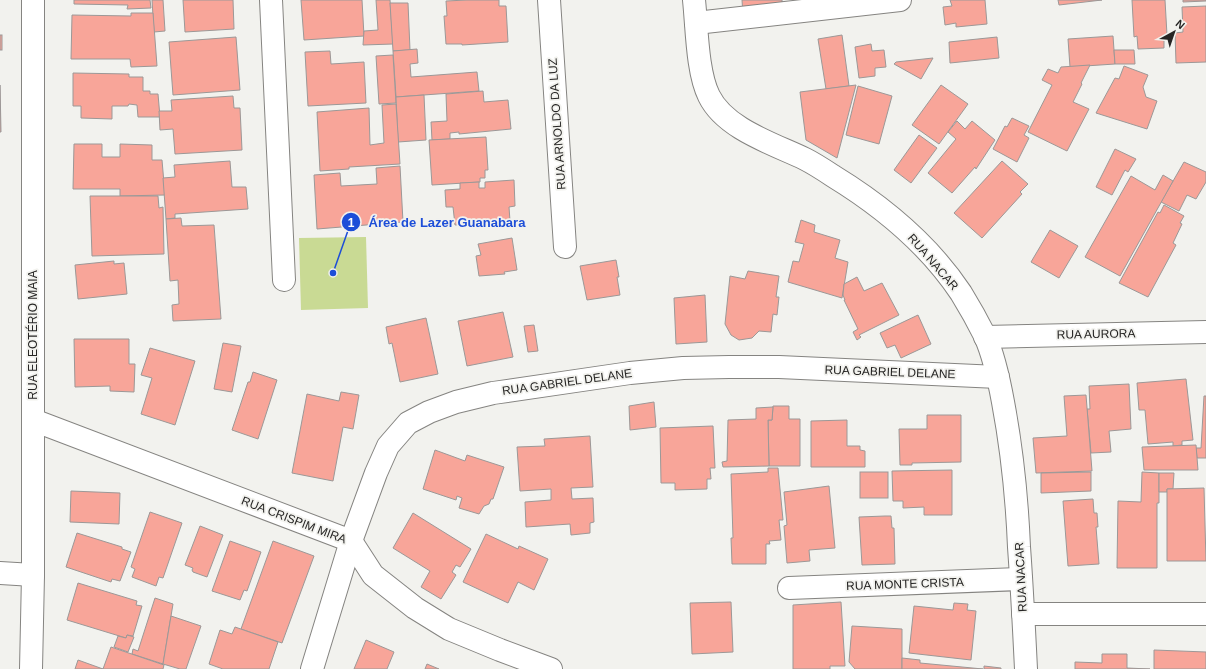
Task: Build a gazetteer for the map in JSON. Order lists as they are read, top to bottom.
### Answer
{
  "streets": {
    "street": [
      "RUA ARNOLDO DA LUZ",
      "RUA NACAR",
      "RUA AURORA",
      "RUA ELEOTÉRIO MAIA",
      "RUA GABRIEL DELANE",
      "RUA CRISPIM MIRA",
      "RUA MONTE CRISTA"
    ]
  },
  "crossings": [
    ["RUA NACAR", "RUA AURORA"],
    ["RUA NACAR", "RUA GABRIEL DELANE"],
    ["RUA NACAR", "RUA MONTE CRISTA"],
    ["RUA ELEOTÉRIO MAIA", "RUA CRISPIM MIRA"],
    ["RUA GABRIEL DELANE", "RUA CRISPIM MIRA"]
  ],
  "places": ["Área de Lazer Guanabara"],
  "north": "top right"
}
